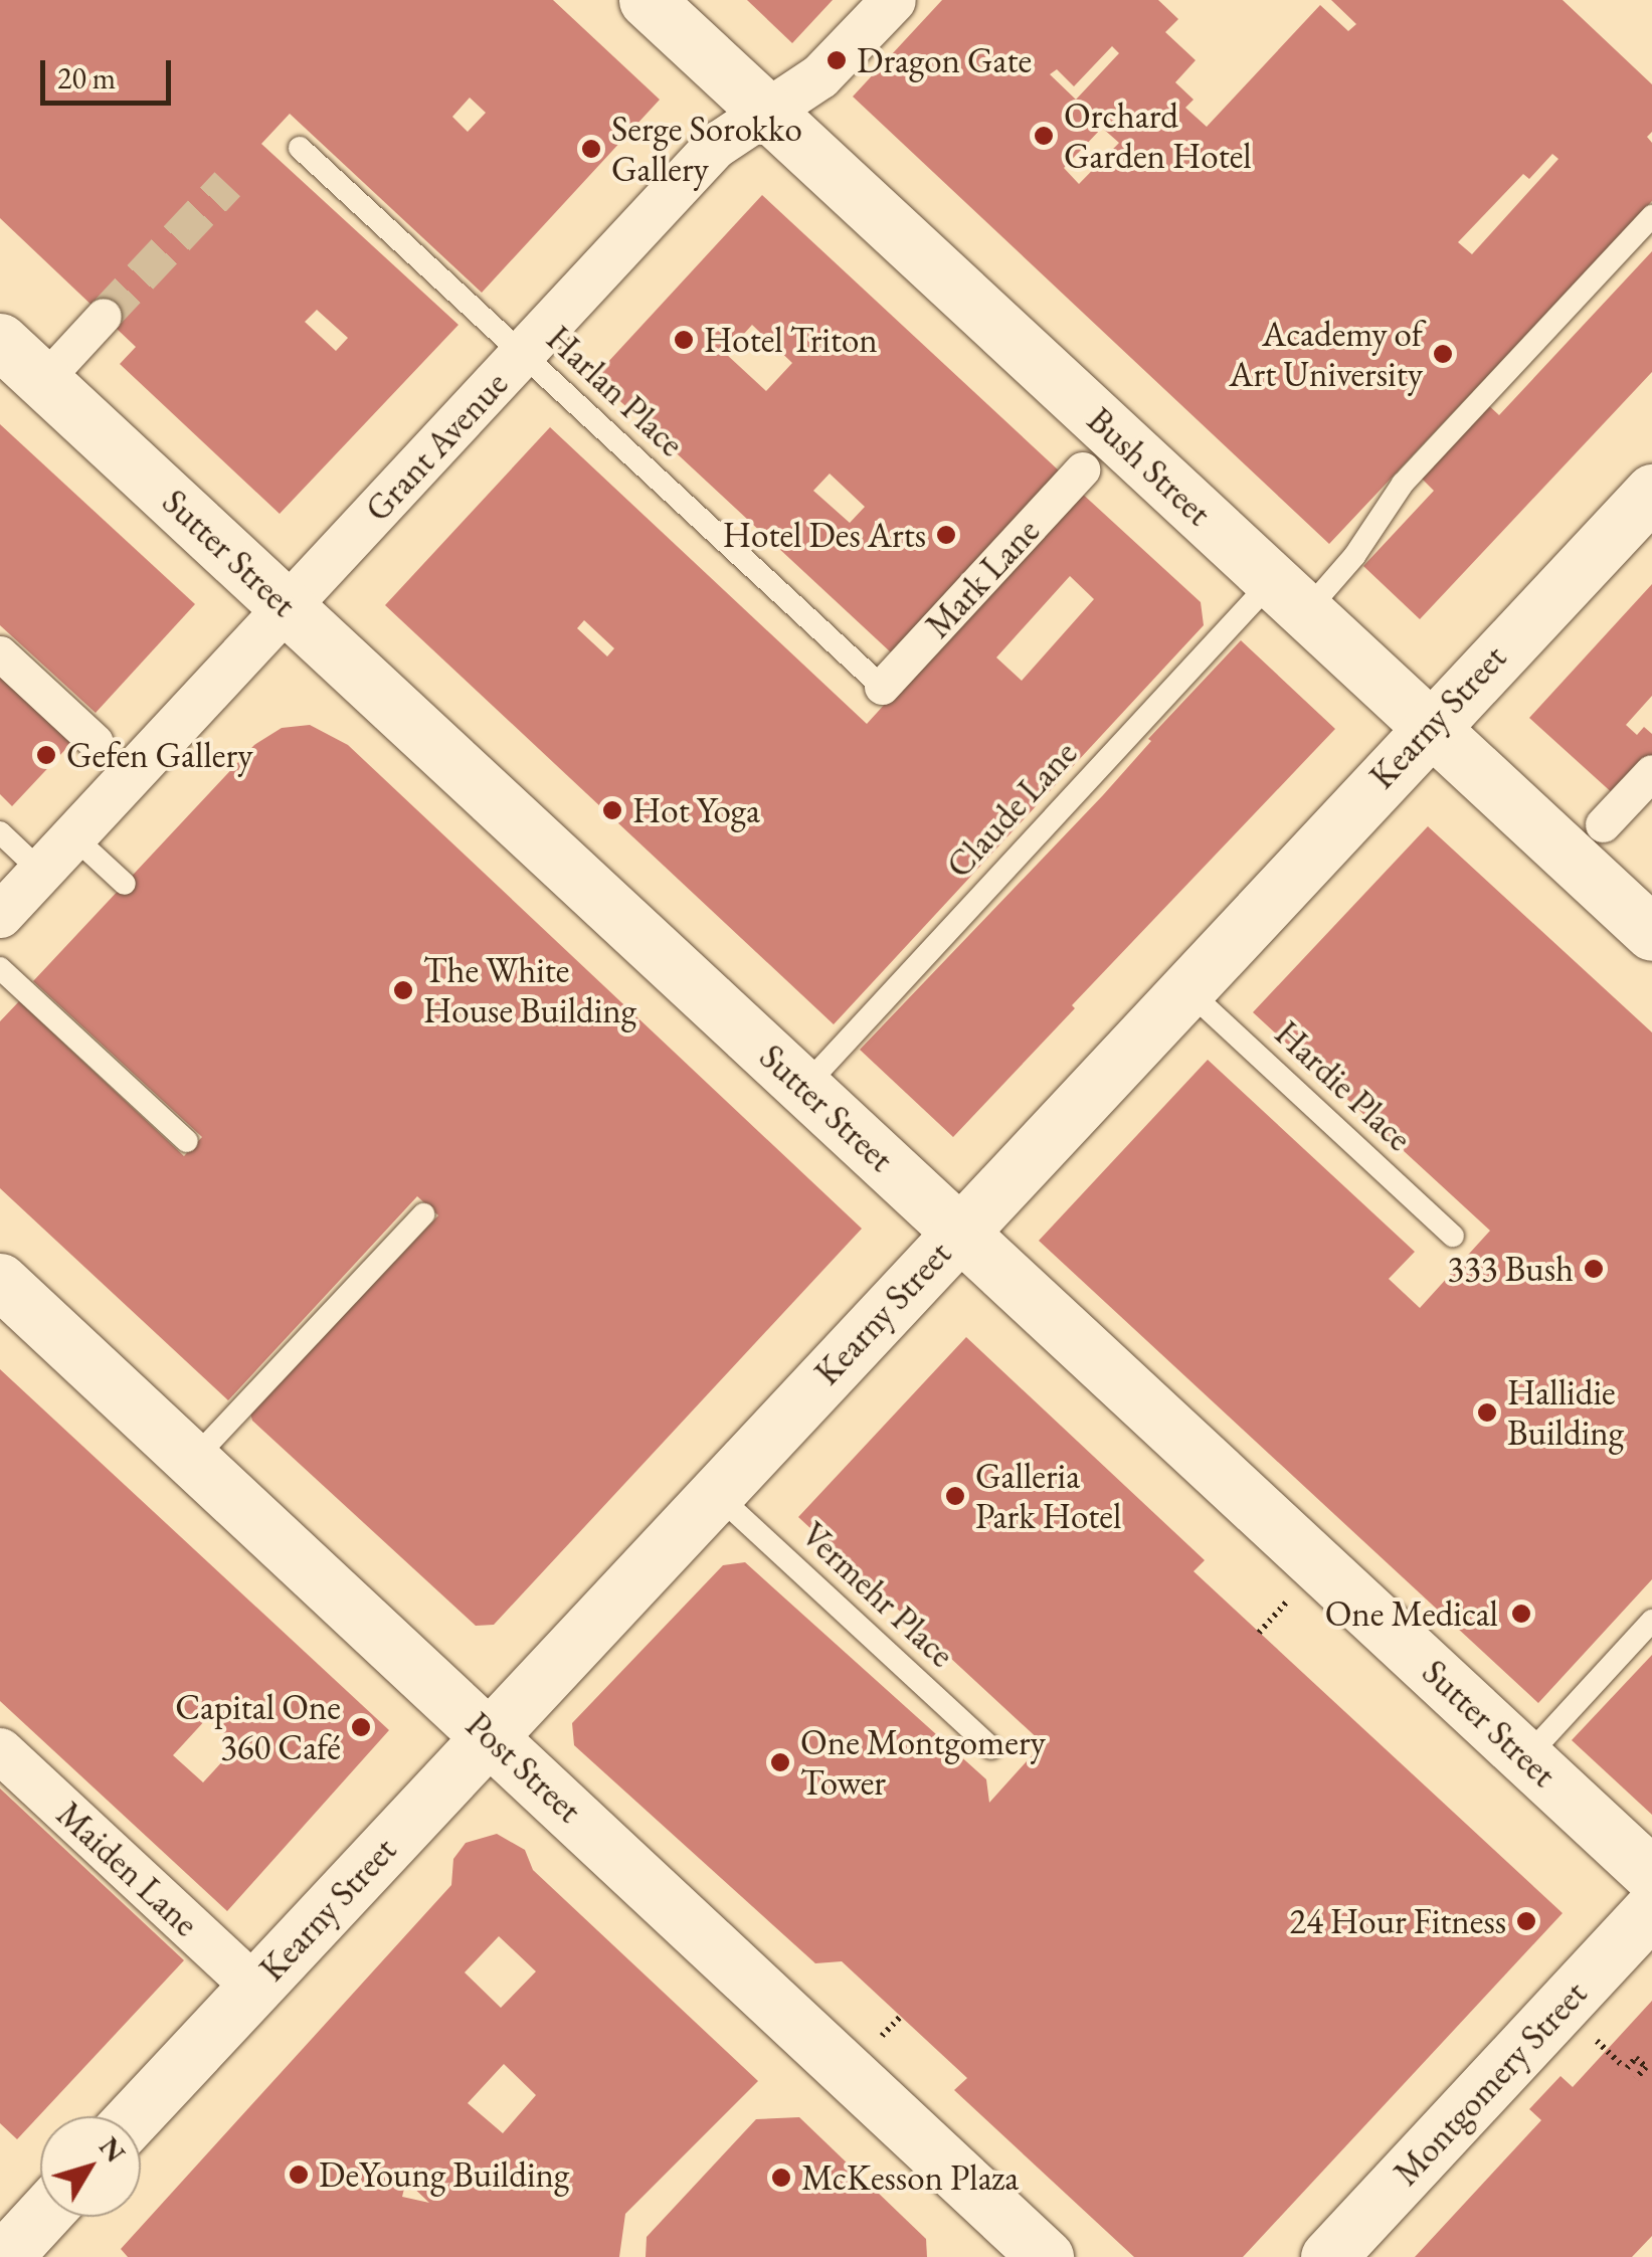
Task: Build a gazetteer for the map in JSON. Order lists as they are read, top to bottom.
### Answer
{
  "streets": {
    "main road": [
      "Bush Street",
      "Sutter Street",
      "Kearny Street",
      "Post Street",
      "Montgomery Street"
    ],
    "street": ["Grant Avenue", "Mark Lane", "Maiden Lane"],
    "lane": [
      "Harlan Place",
      "Claude Lane",
      "Hardie Place",
      "Vermehr Place"
    ]
  },
  "crossings": [
    ["Harlan Place", "Grant Avenue"],
    ["Harlan Place", "Mark Lane"],
    ["Grant Avenue", "Bush Street"],
    ["Grant Avenue", "Sutter Street"],
    ["Bush Street", "Kearny Street"],
    ["Bush Street", "Claude Lane"],
    ["Sutter Street", "Kearny Street"],
    ["Sutter Street", "Claude Lane"],
    ["Kearny Street", "Hardie Place"],
    ["Kearny Street", "Vermehr Place"],
    ["Kearny Street", "Post Street"],
    ["Kearny Street", "Maiden Lane"]
  ],
  "places": [
    "Dragon Gate",
    "Orchard Garden Hotel",
    "Serge Sorokko Gallery",
    "Hotel Triton",
    "Academy of Art University",
    "Hotel Des Arts",
    "Gefen Gallery",
    "Hot Yoga",
    "The White House Building",
    "333 Bush",
    "Hallidie Building",
    "Galleria Park Hotel",
    "One Medical",
    "Capital One 360 Café",
    "One Montgomery Tower",
    "24 Hour Fitness",
    "DeYoung Building",
    "McKesson Plaza"
  ],
  "scale_bar": "20 m",
  "north": "top right"
}
